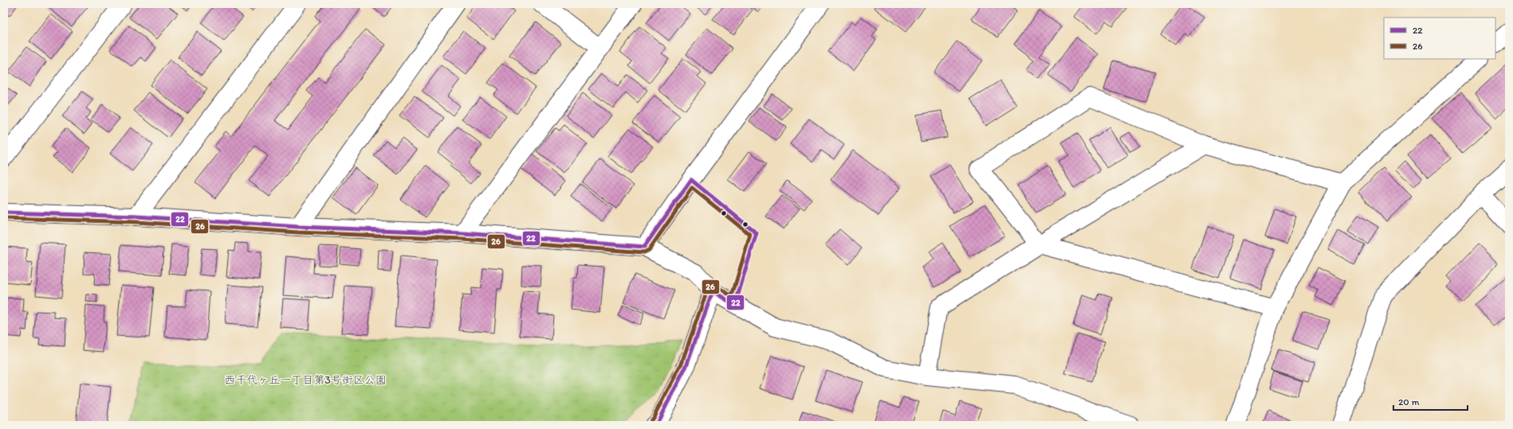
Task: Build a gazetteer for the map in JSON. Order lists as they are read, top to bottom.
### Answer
{
  "parks": ["西千代ヶ丘一丁目第3号街区公園"],
  "lines": ["transit line 22", "transit line 26"],
  "legend": ["22", "26"],
  "scale_bar": "20 m"
}
